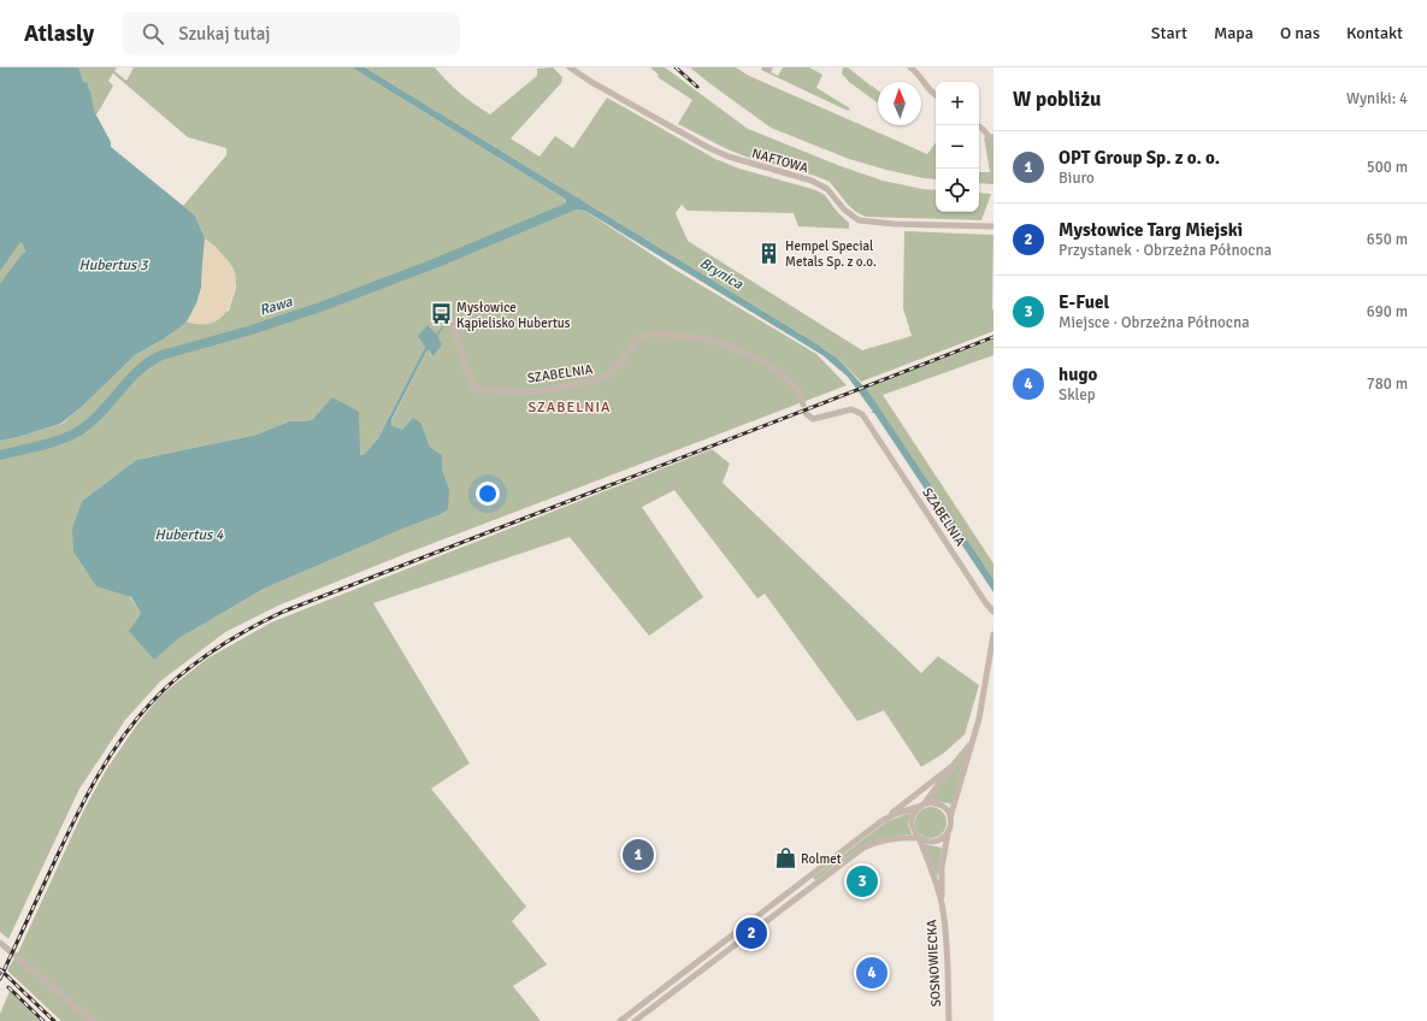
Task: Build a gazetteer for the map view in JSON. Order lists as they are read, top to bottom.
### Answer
{
  "streets": {
    "street": ["NAFTOWA", "SZABELNIA", "SOSNOWIECKA"]
  },
  "districts": ["SZABELNIA"],
  "water": [
    "Hubertus 3",
    "Brynica",
    "Rawa",
    "Hubertus 4"
  ],
  "places": {
    "building": ["Hempel Special Metals Sp. z o.o."],
    "bus stop": ["Mysłowice Kąpielisko Hubertus"],
    "shop": ["Rolmet"]
  },
  "north": "top",
  "page": {
    "header": "Atlasly",
    "search": "Szukaj tutaj",
    "nav": [
      "Start",
      "Mapa",
      "O nas",
      "Kontakt"
    ],
    "heading": ["W pobliżu", "Wyniki: 4"],
    "map_buttons": ["+", "−"],
    "list": [
      {
        "mark": "1",
        "name": "OPT Group Sp. z o. o.",
        "note": "Biuro",
        "value": "500 m"
      },
      {
        "mark": "2",
        "name": "Mysłowice Targ Miejski",
        "note": "Przystanek · Obrzeżna Północna",
        "value": "650 m"
      },
      {
        "mark": "3",
        "name": "E-Fuel",
        "note": "Miejsce · Obrzeżna Północna",
        "value": "690 m"
      },
      {
        "mark": "4",
        "name": "hugo",
        "note": "Sklep",
        "value": "780 m"
      }
    ],
    "pins": [
      "1",
      "3",
      "2",
      "4"
    ]
  }
}
